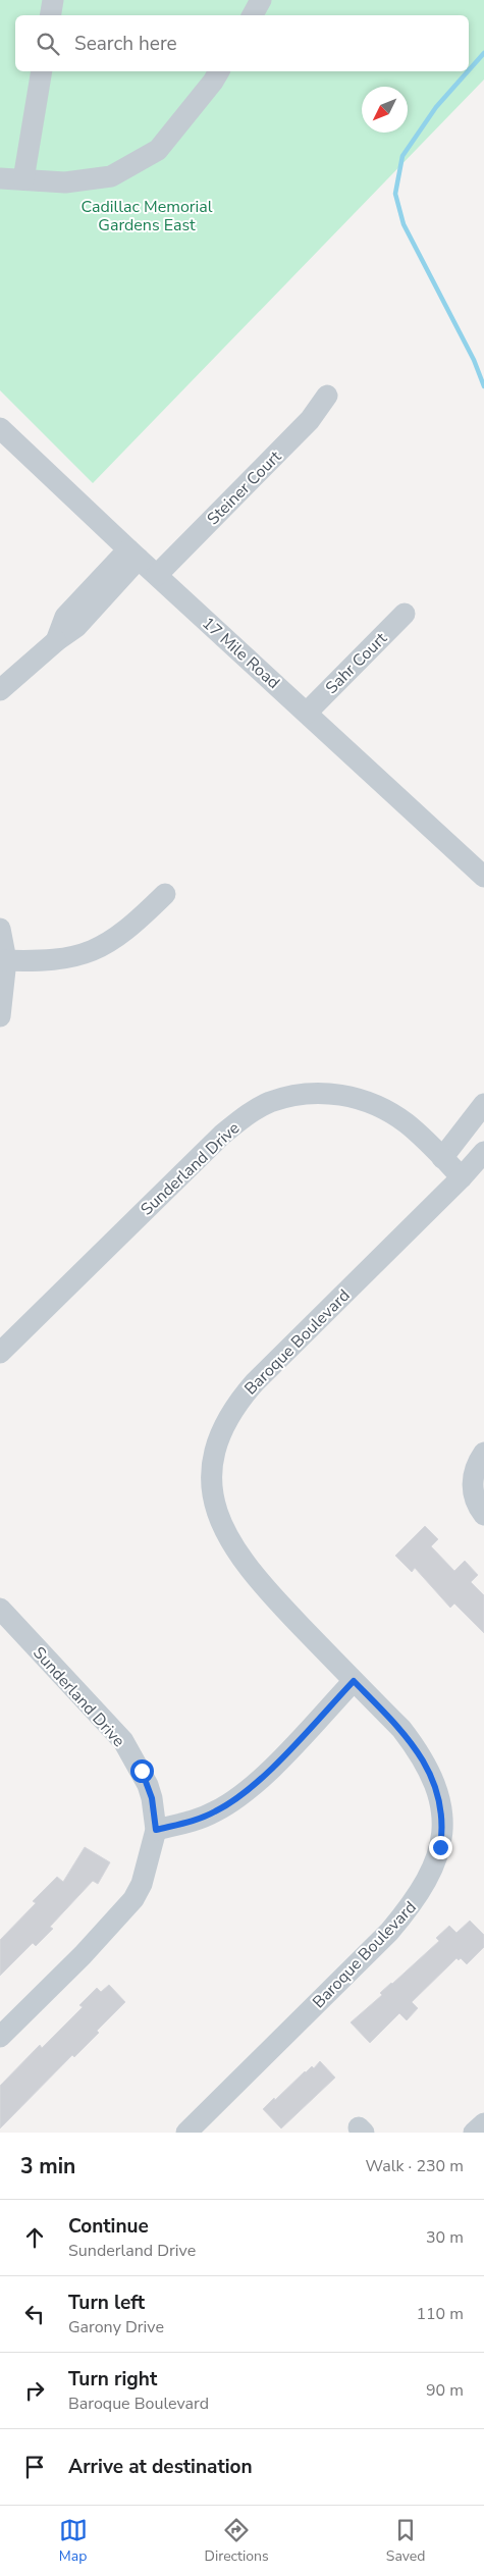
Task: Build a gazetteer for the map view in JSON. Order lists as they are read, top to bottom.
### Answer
{
  "streets": {
    "street": [
      "Steiner Court",
      "17 Mile Road",
      "Sahr Court",
      "Sunderland Drive",
      "Baroque Boulevard"
    ]
  },
  "crossings": [
    ["Steiner Court", "17 Mile Road"],
    ["17 Mile Road", "Sahr Court"],
    ["Sunderland Drive", "Baroque Boulevard"]
  ],
  "parks": ["Cadillac Memorial Gardens East"],
  "north": "bottom left",
  "page": {
    "search": "Search here",
    "heading": ["3 min", "Walk · 230 m"],
    "list": [
      ["Continue", "Sunderland Drive", "30 m"],
      ["Turn left", "Garony Drive", "110 m"],
      ["Turn right", "Baroque Boulevard", "90 m"],
      "Arrive at destination"
    ],
    "nav": ["Map", "Directions", "Saved"]
  }
}
